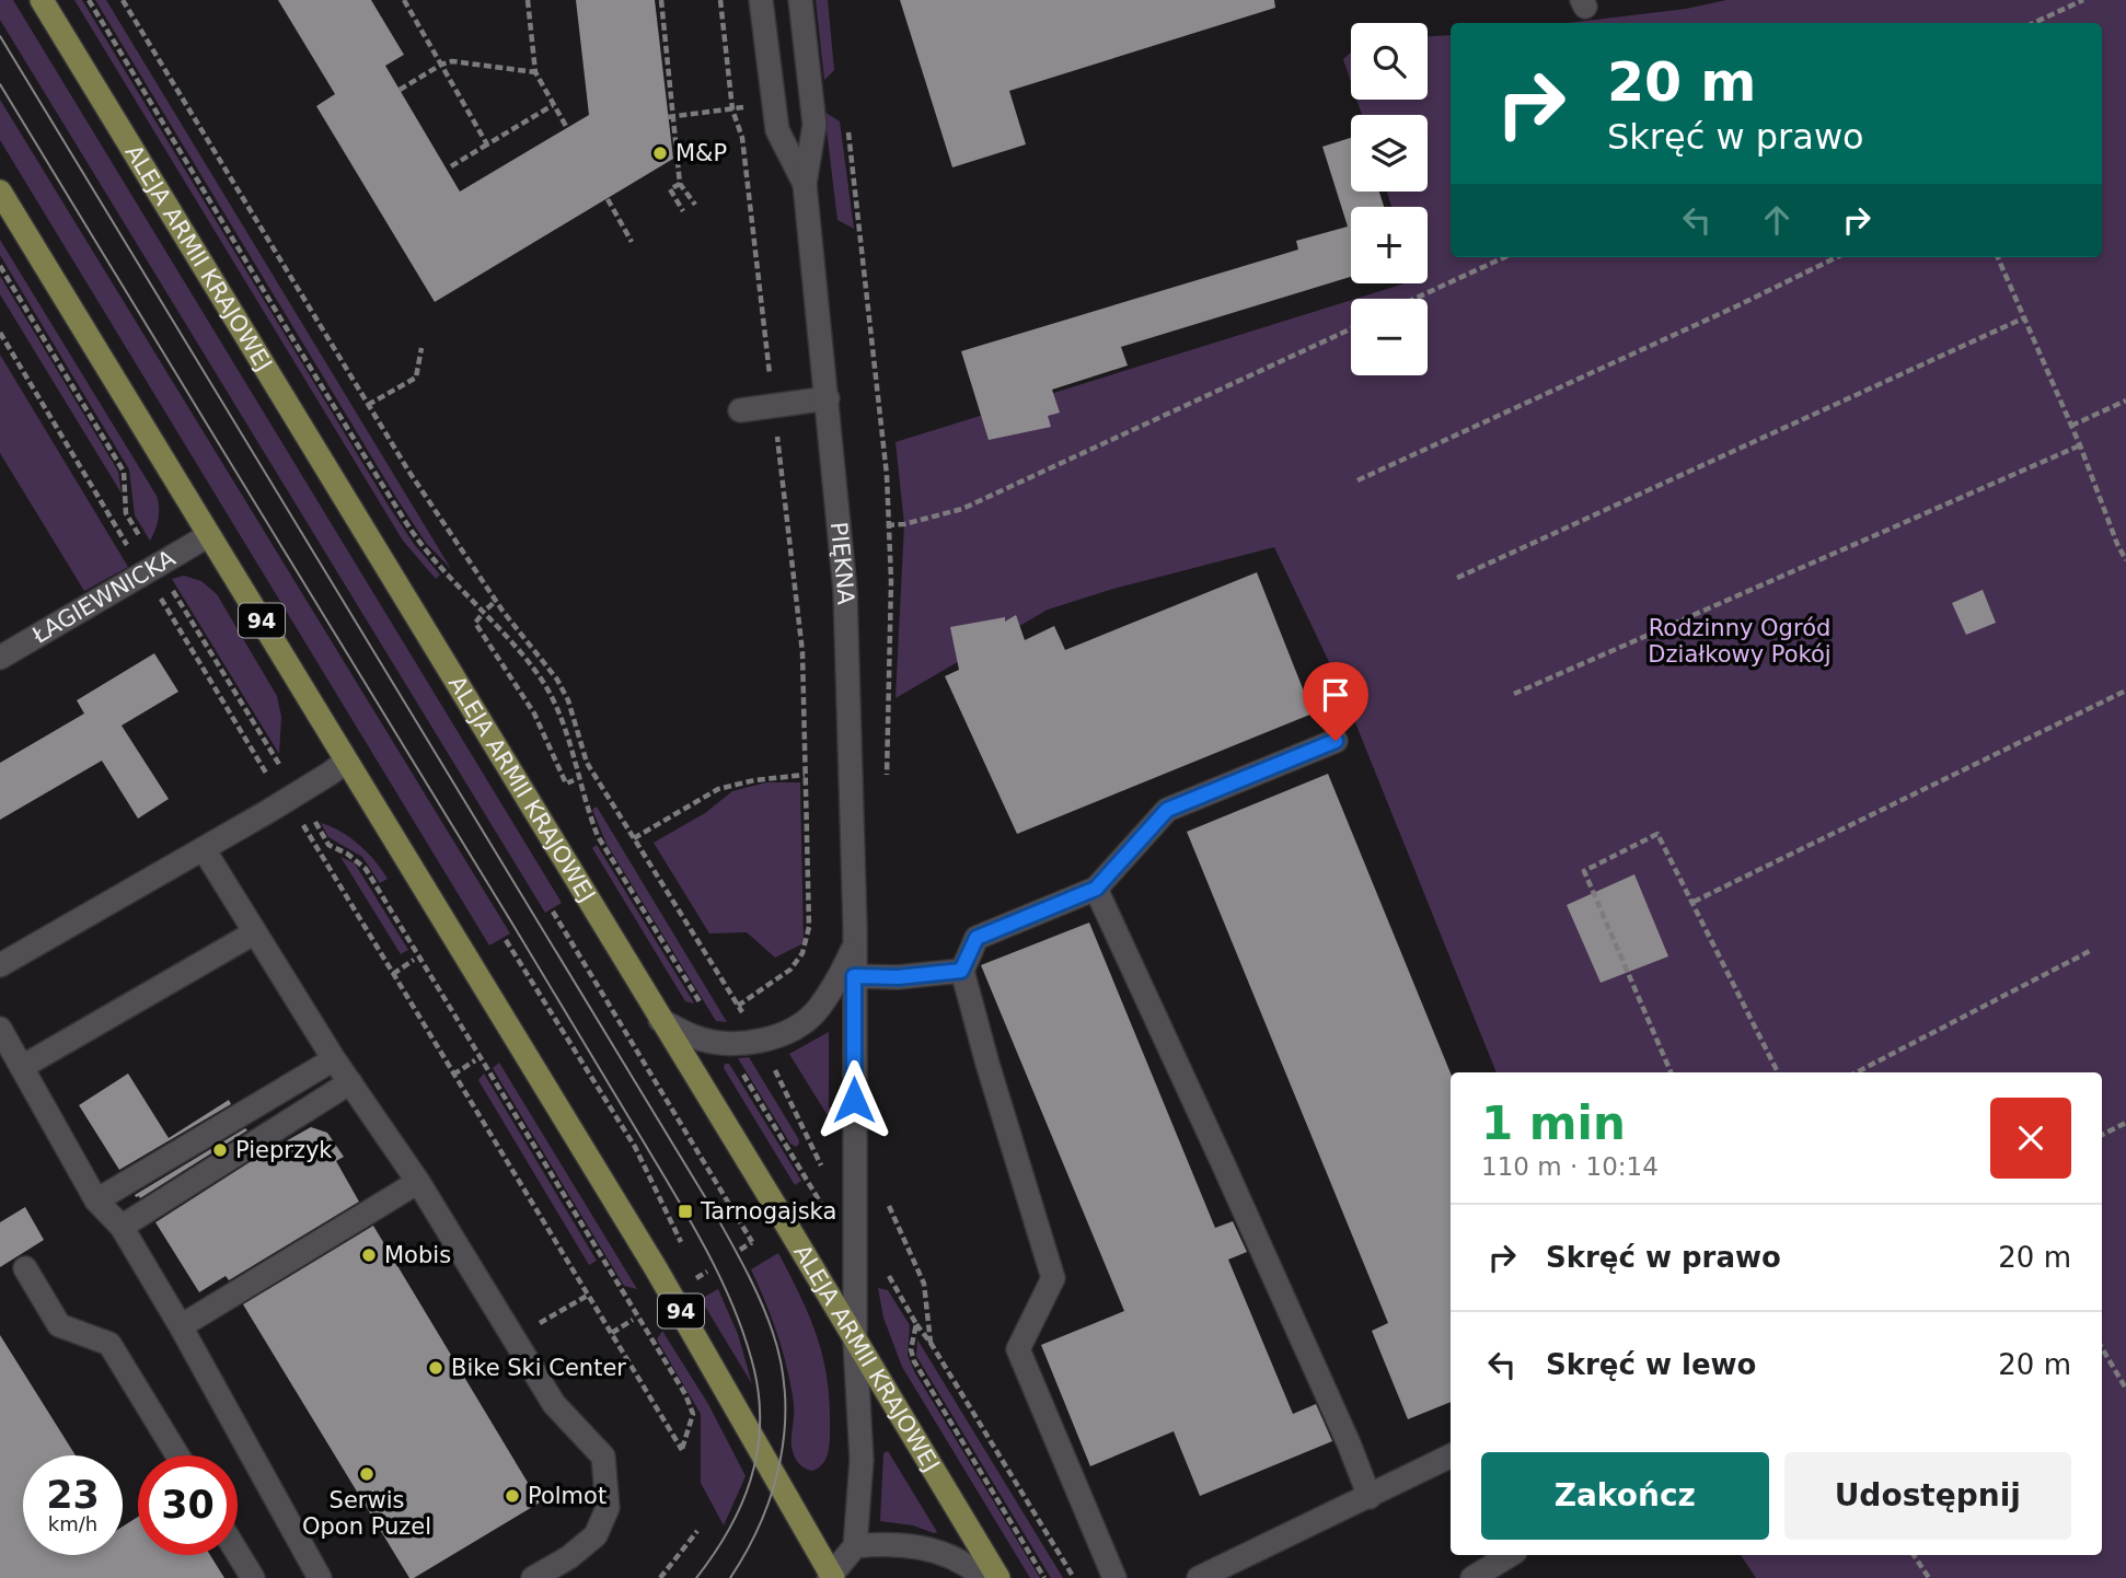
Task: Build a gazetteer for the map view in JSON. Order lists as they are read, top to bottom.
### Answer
{
  "streets": {
    "main road": ["ALEJA ARMII KRAJOWEJ", "94"],
    "street": ["PIĘKNA", "ŁAGIEWNICKA"]
  },
  "crossings": [
    ["ALEJA ARMII KRAJOWEJ", "PIĘKNA"],
    ["ŁAGIEWNICKA", "94"]
  ],
  "parks": ["Rodzinny Ogród Działkowy Pokój"],
  "places": {
    "other": [
      "M&P",
      "Pieprzyk",
      "Mobis",
      "Bike Ski Center",
      "Serwis Opon Puzel",
      "Polmot"
    ],
    "transit": ["Tarnogajska"]
  },
  "page": {
    "map_buttons": ["+", "−"],
    "turn": ["20 m", "Skręć w prawo"],
    "heading": ["1 min", "110 m · 10:14"],
    "list": [
      {
        "name": "Skręć w prawo",
        "value": "20 m"
      },
      {
        "name": "Skręć w lewo",
        "value": "20 m"
      }
    ],
    "buttons": ["Zakończ", "Udostępnij"],
    "speed": "23 km/h",
    "limit": "30"
  }
}
